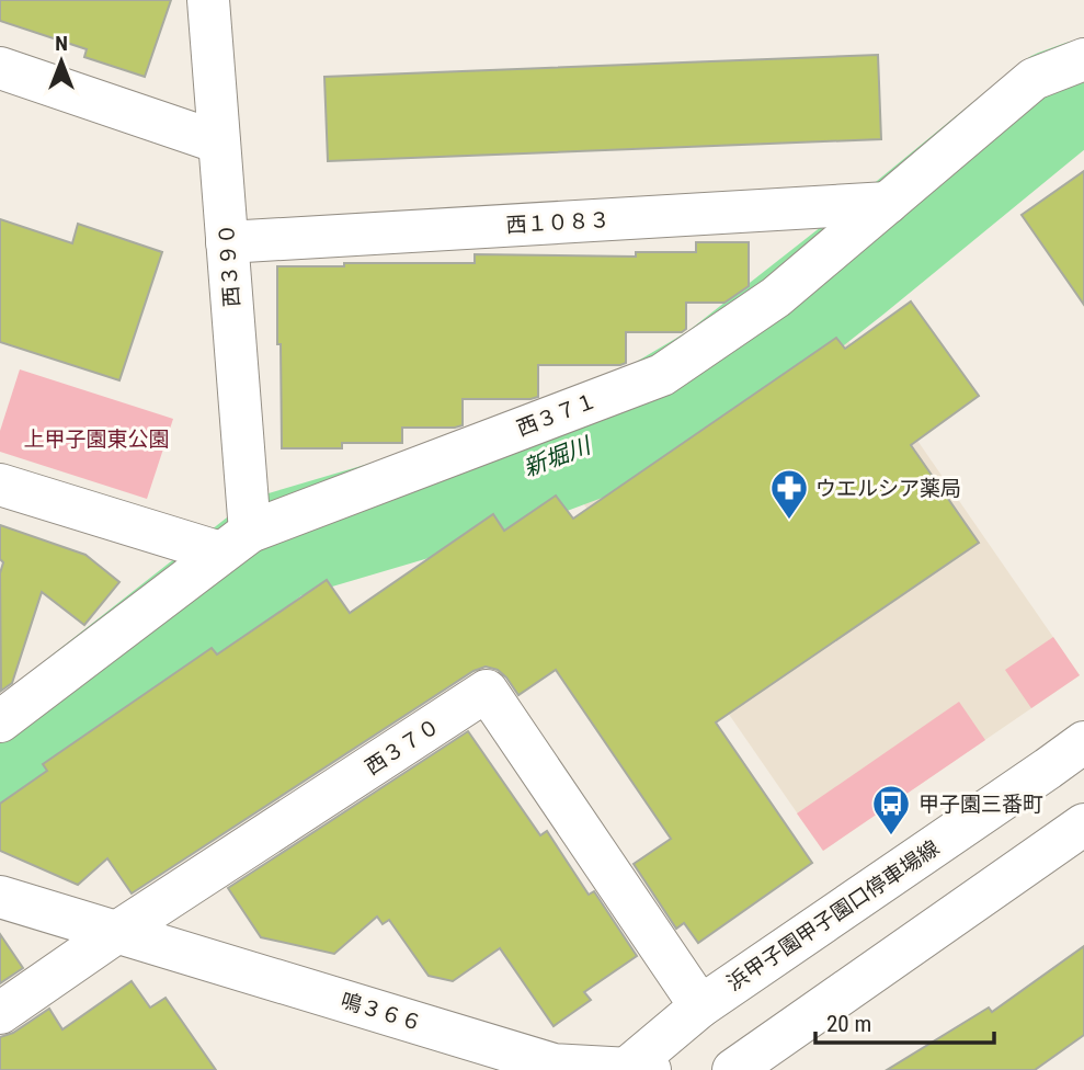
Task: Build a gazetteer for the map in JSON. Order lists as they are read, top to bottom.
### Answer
{
  "streets": {
    "street": [
      "西１０８３",
      "西３９０",
      "西３７１",
      "西３７０",
      "浜甲子園甲子園口停車場線",
      "鳴３６６"
    ]
  },
  "crossings": [
    ["西１０８３", "西３９０"],
    ["西１０８３", "西３７１"],
    ["西３９０", "西３７１"],
    ["西３７０", "浜甲子園甲子園口停車場線"],
    ["西３７０", "鳴３６６"],
    ["浜甲子園甲子園口停車場線", "鳴３６６"]
  ],
  "water": ["新堀川"],
  "parks": ["上甲子園東公園"],
  "places": {
    "pharmacy": ["ウエルシア薬局"],
    "bus stop": ["甲子園三番町"]
  },
  "scale_bar": "20 m",
  "north": "top"
}
